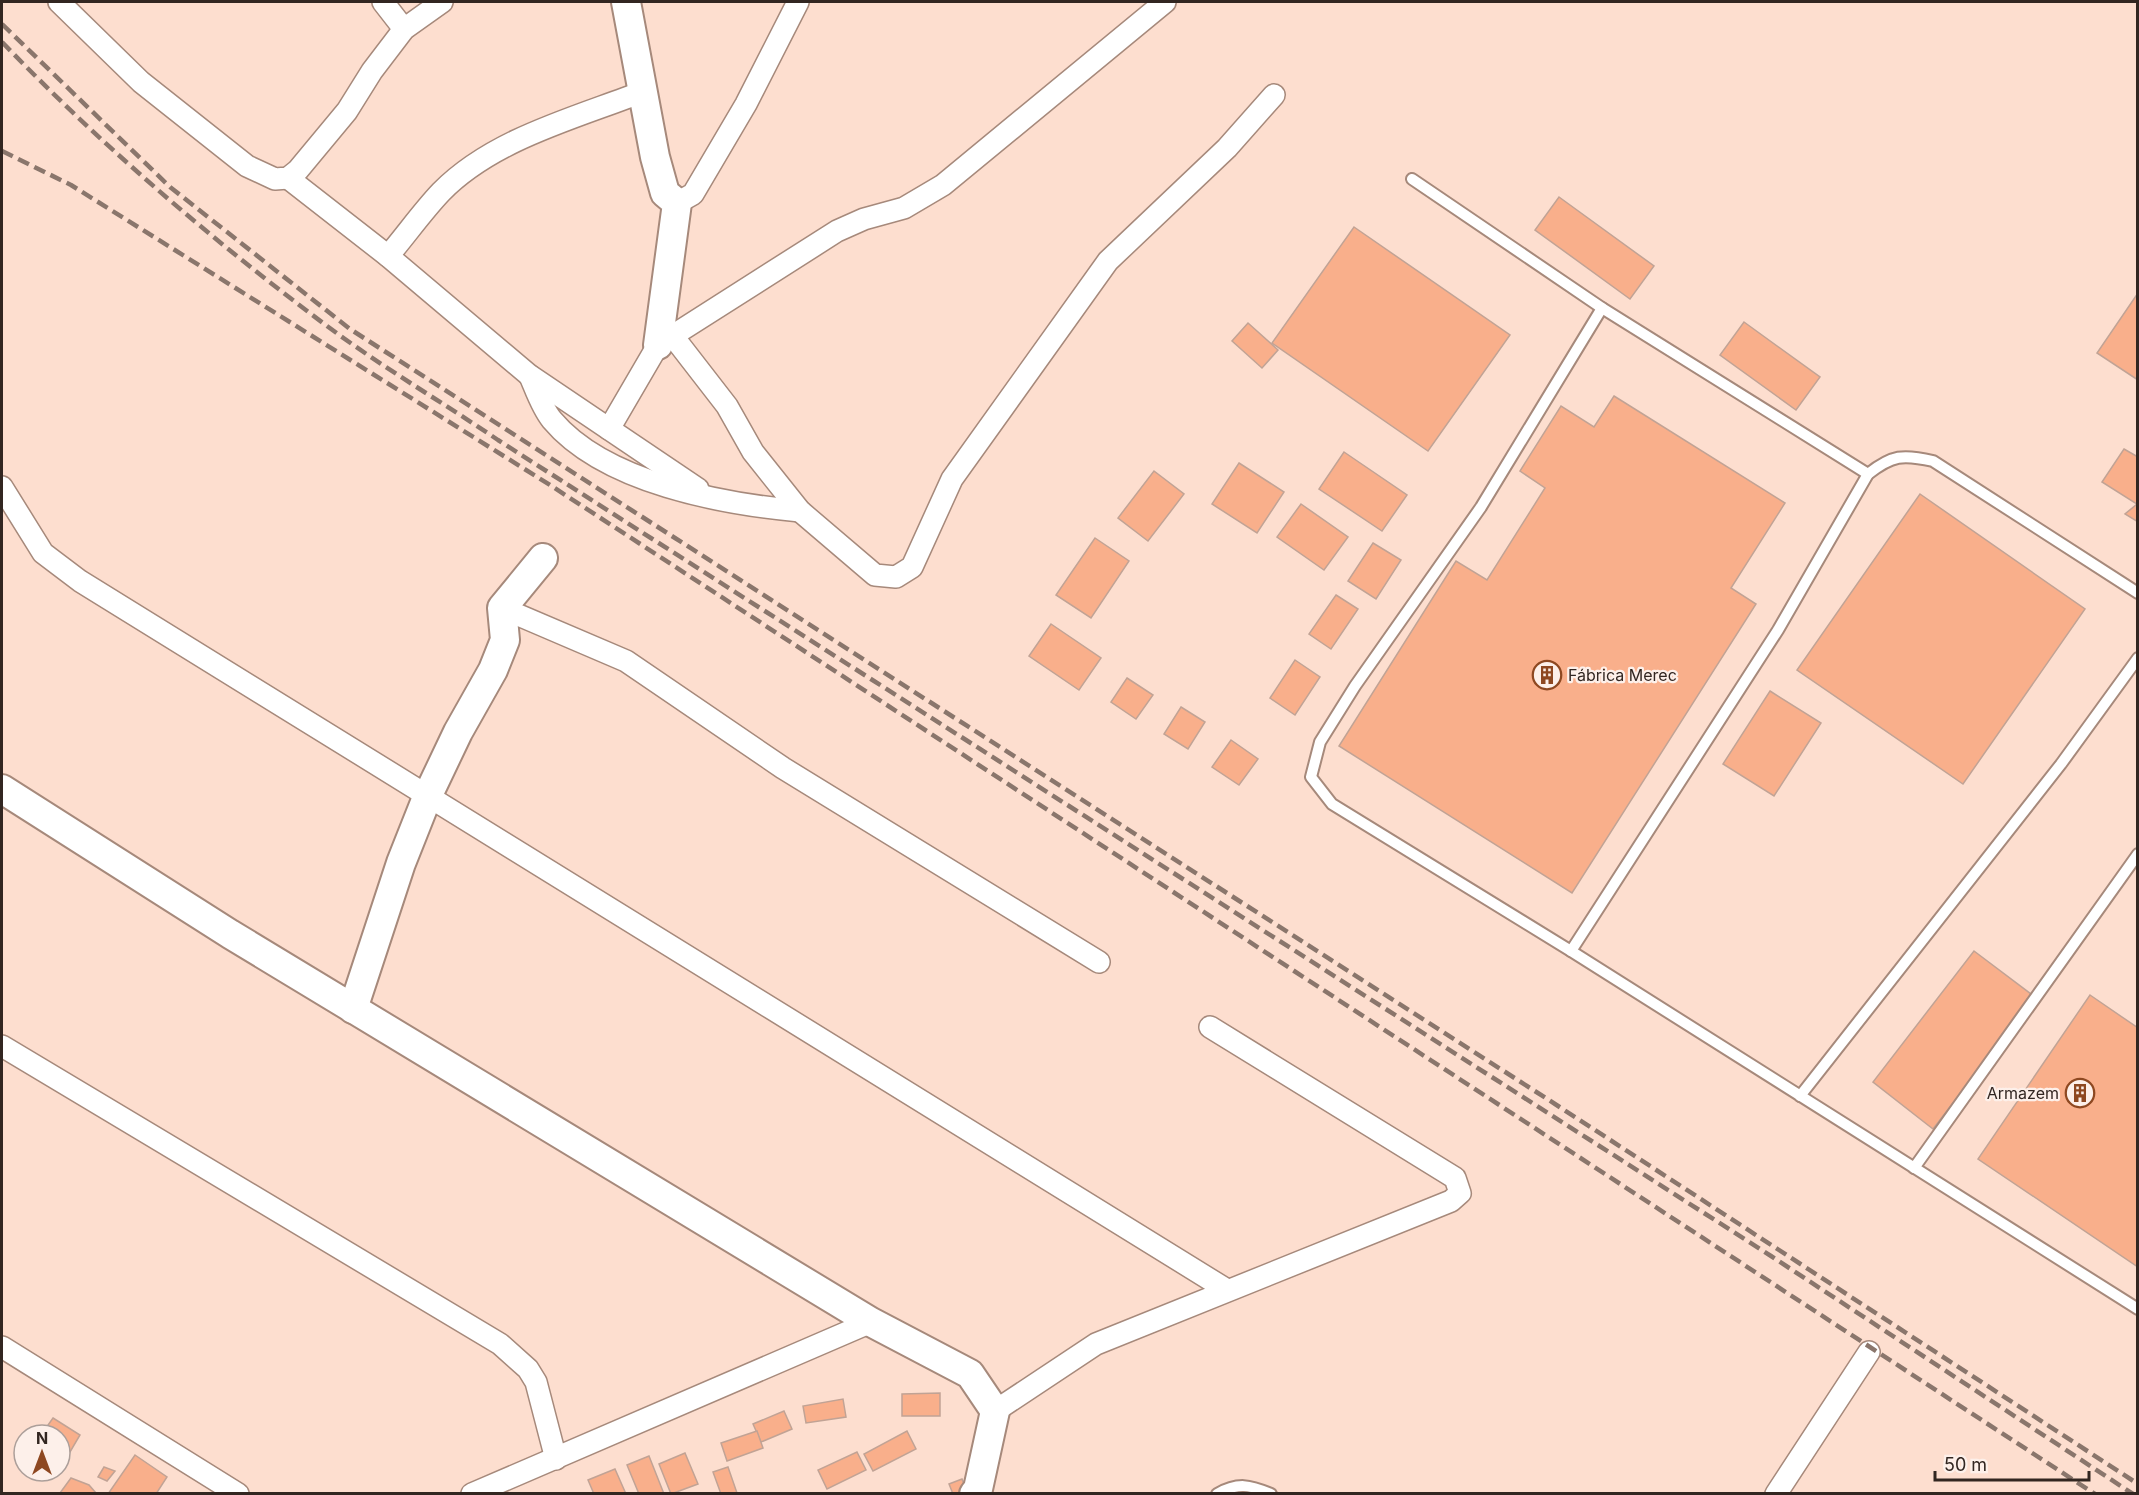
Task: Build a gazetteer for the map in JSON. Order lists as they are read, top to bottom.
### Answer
{
  "places": {
    "building": ["Fábrica Merec", "Armazem"]
  },
  "scale_bar": "50 m",
  "north": "top"
}
